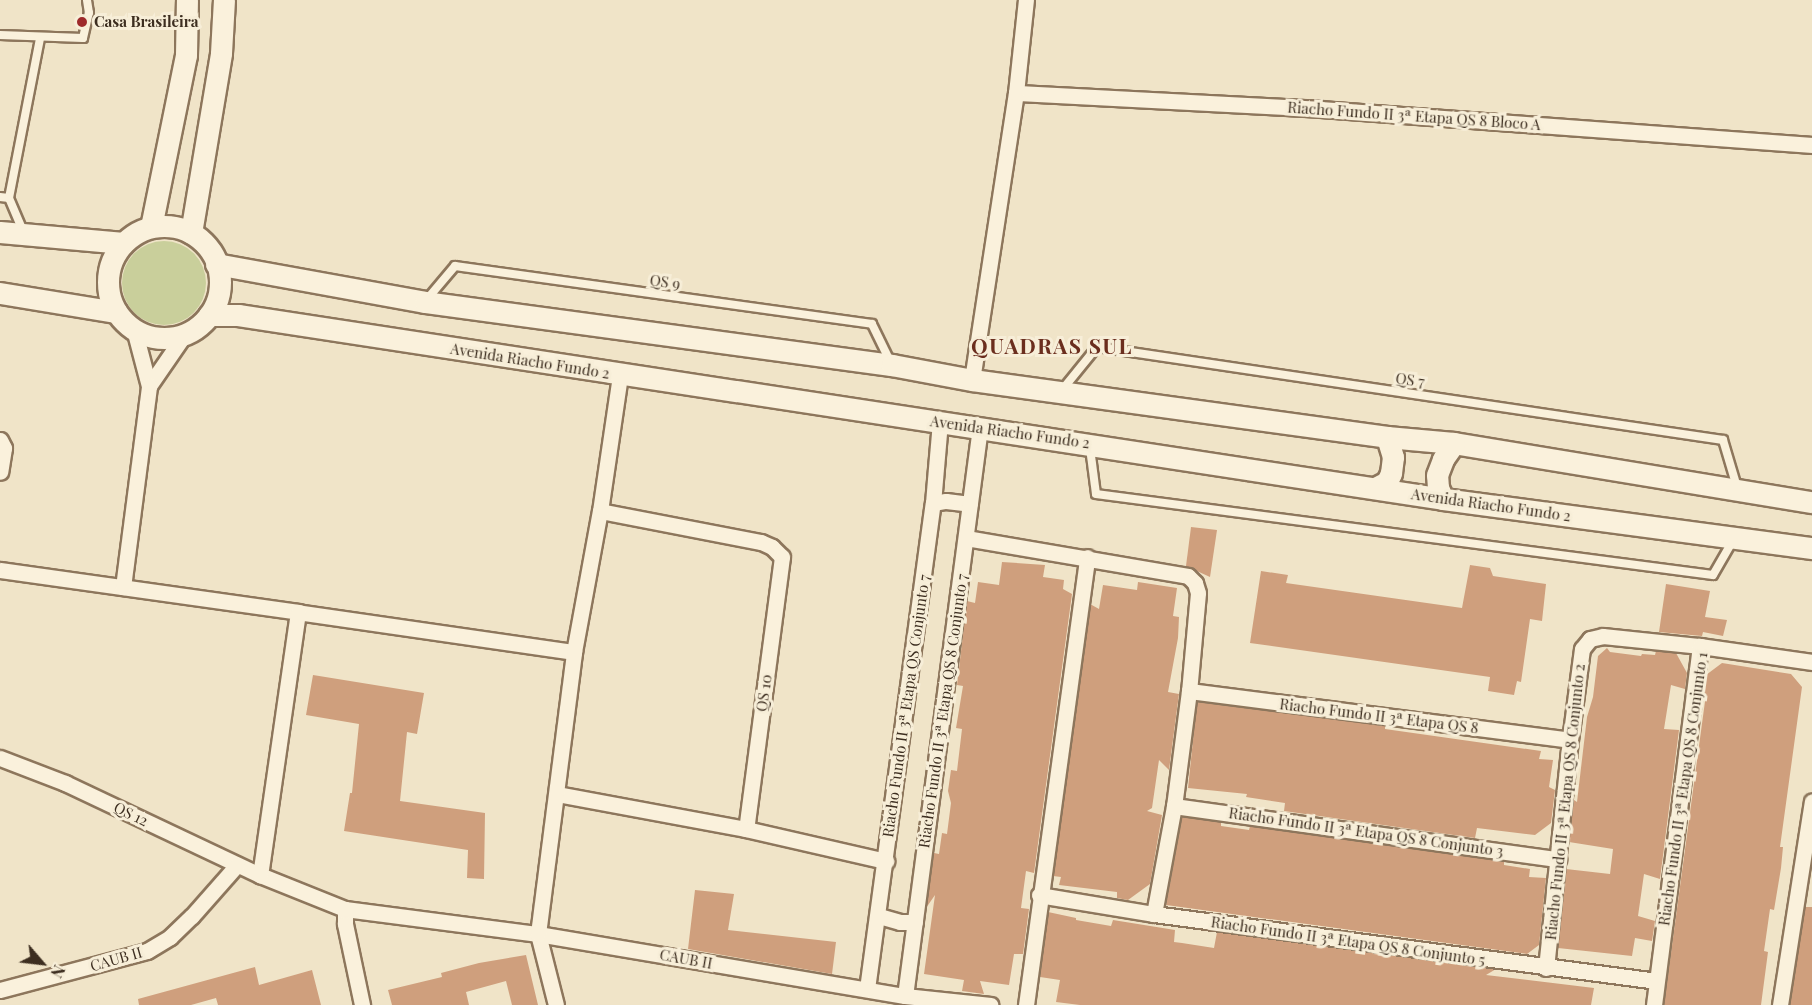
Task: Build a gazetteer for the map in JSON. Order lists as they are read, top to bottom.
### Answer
{
  "streets": {
    "main road": ["Avenida Riacho Fundo 2"],
    "street": [
      "Riacho Fundo II 3ª Etapa QS 8 Bloco A",
      "QS 10",
      "Riacho Fundo II 3ª Etapa QS Conjunto 7",
      "Riacho Fundo II 3ª Etapa QS 8 Conjunto 7",
      "Riacho Fundo II 3ª Etapa QS 8",
      "Riacho Fundo II 3ª Etapa QS 8 Conjunto 1",
      "Riacho Fundo II 3ª Etapa QS 8 Conjunto 2",
      "QS 12",
      "Riacho Fundo II 3ª Etapa QS 8 Conjunto 3",
      "Riacho Fundo II 3ª Etapa QS 8 Conjunto 5",
      "CAUB II"
    ],
    "lane": ["QS 9", "QS 7"]
  },
  "crossings": [
    ["Avenida Riacho Fundo 2", "Riacho Fundo II 3ª Etapa QS Conjunto 7"],
    ["Avenida Riacho Fundo 2", "Riacho Fundo II 3ª Etapa QS 8 Conjunto 7"],
    ["Riacho Fundo II 3ª Etapa QS Conjunto 7", "CAUB II"],
    ["Riacho Fundo II 3ª Etapa QS 8 Conjunto 7", "CAUB II"],
    ["Riacho Fundo II 3ª Etapa QS 8", "Riacho Fundo II 3ª Etapa QS 8 Conjunto 2"],
    ["Riacho Fundo II 3ª Etapa QS 8 Conjunto 1", "Riacho Fundo II 3ª Etapa QS 8 Conjunto 2"],
    ["Riacho Fundo II 3ª Etapa QS 8 Conjunto 1", "Riacho Fundo II 3ª Etapa QS 8 Conjunto 5"],
    ["Riacho Fundo II 3ª Etapa QS 8 Conjunto 2", "Riacho Fundo II 3ª Etapa QS 8 Conjunto 3"],
    ["Riacho Fundo II 3ª Etapa QS 8 Conjunto 2", "Riacho Fundo II 3ª Etapa QS 8 Conjunto 5"],
    ["QS 12", "CAUB II"]
  ],
  "districts": ["QUADRAS SUL"],
  "places": ["Casa Brasileira"],
  "north": "bottom right"
}
